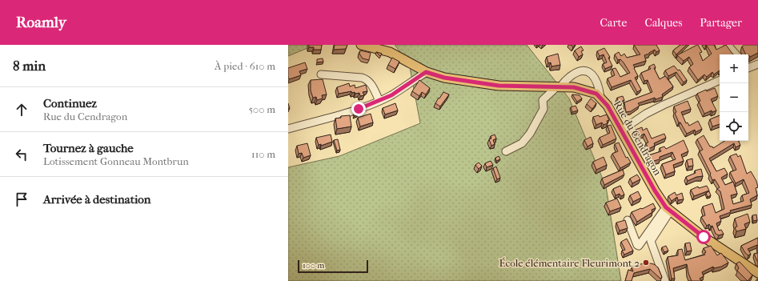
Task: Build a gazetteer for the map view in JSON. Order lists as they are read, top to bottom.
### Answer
{
  "streets": {
    "main road": ["Rue du Cendragon"]
  },
  "places": ["École élémentaire Fleurimont 2"],
  "scale_bar": "100 m",
  "page": {
    "header": "Roamly",
    "nav": ["Carte", "Calques", "Partager"],
    "heading": ["8 min", "À pied · 610 m"],
    "map_buttons": ["+", "−"],
    "list": [
      ["Continuez", "Rue du Cendragon", "500 m"],
      ["Tournez à gauche", "Lotissement Gonneau Montbrun", "110 m"],
      "Arrivée à destination"
    ],
    "scale": "100 m"
  }
}
